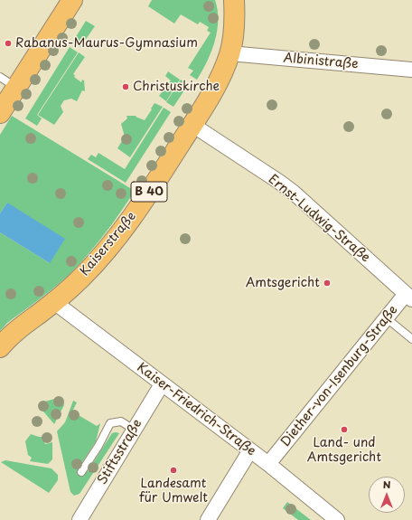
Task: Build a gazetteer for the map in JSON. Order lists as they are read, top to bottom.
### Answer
{
  "streets": {
    "main road": ["B 40", "Kaiserstraße"],
    "street": [
      "Albinistraße",
      "Ernst-Ludwig-Straße",
      "Diether-von-Isenburg-Straße",
      "Kaiser-Friedrich-Straße",
      "Stiftsstraße"
    ]
  },
  "crossings": [
    ["Albinistraße", "Kaiserstraße"],
    ["Ernst-Ludwig-Straße", "Kaiserstraße"],
    ["Ernst-Ludwig-Straße", "Diether-von-Isenburg-Straße"],
    ["Kaiserstraße", "Kaiser-Friedrich-Straße"],
    ["Diether-von-Isenburg-Straße", "Kaiser-Friedrich-Straße"],
    ["Kaiser-Friedrich-Straße", "Stiftsstraße"]
  ],
  "places": [
    "Rabanus-Maurus-Gymnasium",
    "Christuskirche",
    "Amtsgericht",
    "Land- und Amtsgericht",
    "Landesamt für Umwelt"
  ],
  "north": "top"
}
